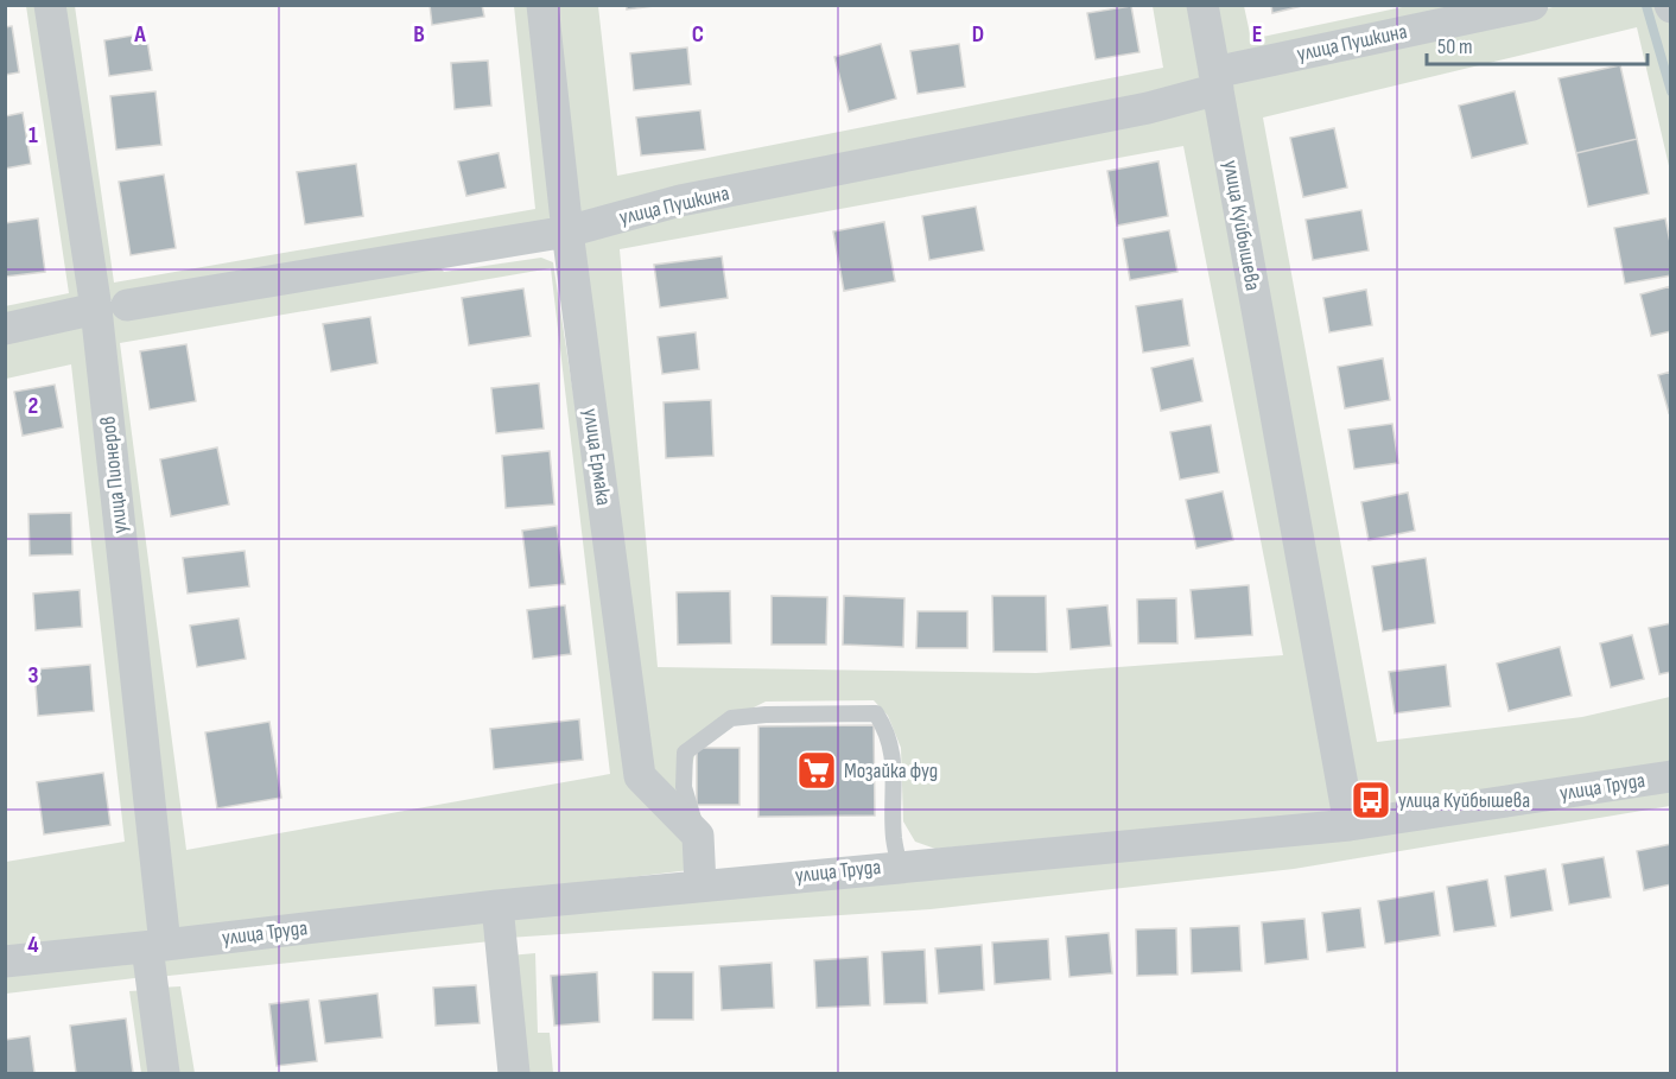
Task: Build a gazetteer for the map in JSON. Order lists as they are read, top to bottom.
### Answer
{
  "streets": {
    "street": [
      "улица Пушкина",
      "улица Куйбышева",
      "улица Ермака",
      "улица Пионеров",
      "улица Труда"
    ]
  },
  "crossings": [
    ["улица Пушкина", "улица Куйбышева"],
    ["улица Пушкина", "улица Ермака"],
    ["улица Пушкина", "улица Пионеров"],
    ["улица Куйбышева", "улица Труда"],
    ["улица Пионеров", "улица Труда"]
  ],
  "places": {
    "supermarket": ["Мозайка фуд"],
    "bus stop": ["улица Куйбышева"]
  },
  "scale_bar": "50 m",
  "grid": {
    "columns": [
      "A",
      "B",
      "C",
      "D",
      "E"
    ],
    "rows": [
      "1",
      "2",
      "3",
      "4"
    ]
  }
}
